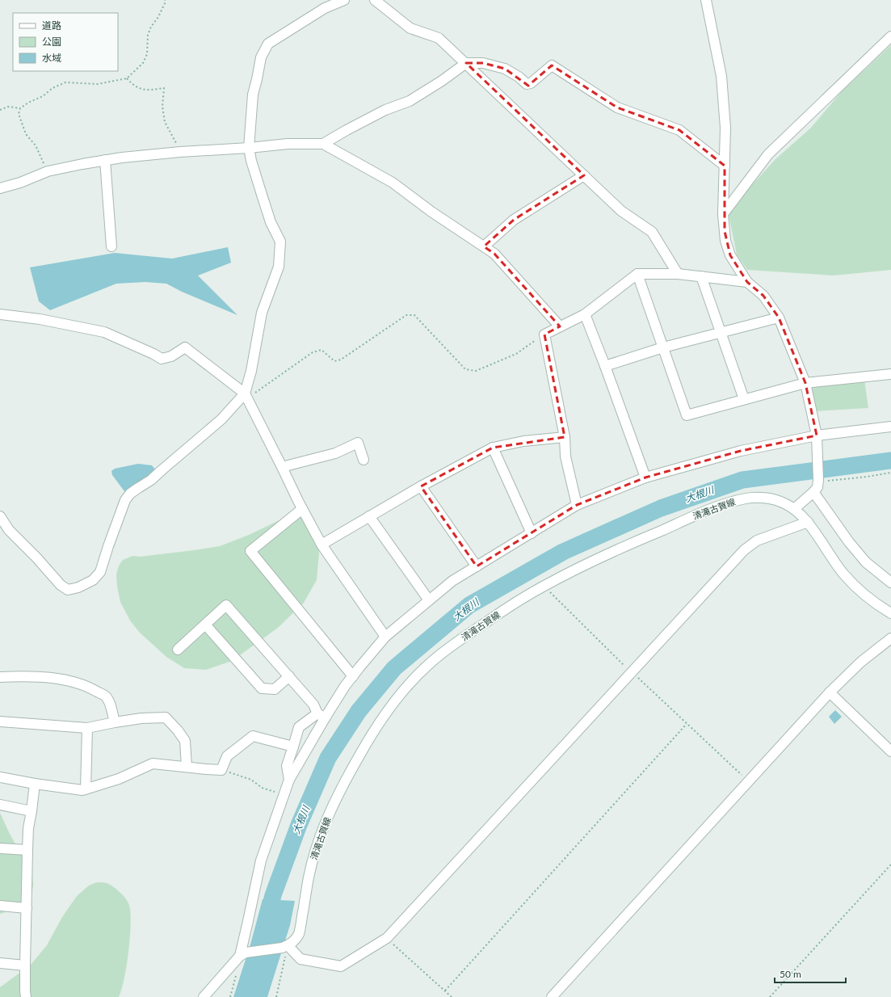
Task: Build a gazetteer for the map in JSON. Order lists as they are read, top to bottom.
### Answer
{
  "streets": {
    "street": ["清滝古賀線"]
  },
  "water": ["大根川"],
  "legend": ["道路", "公園", "水域"],
  "scale_bar": "50 m"
}
